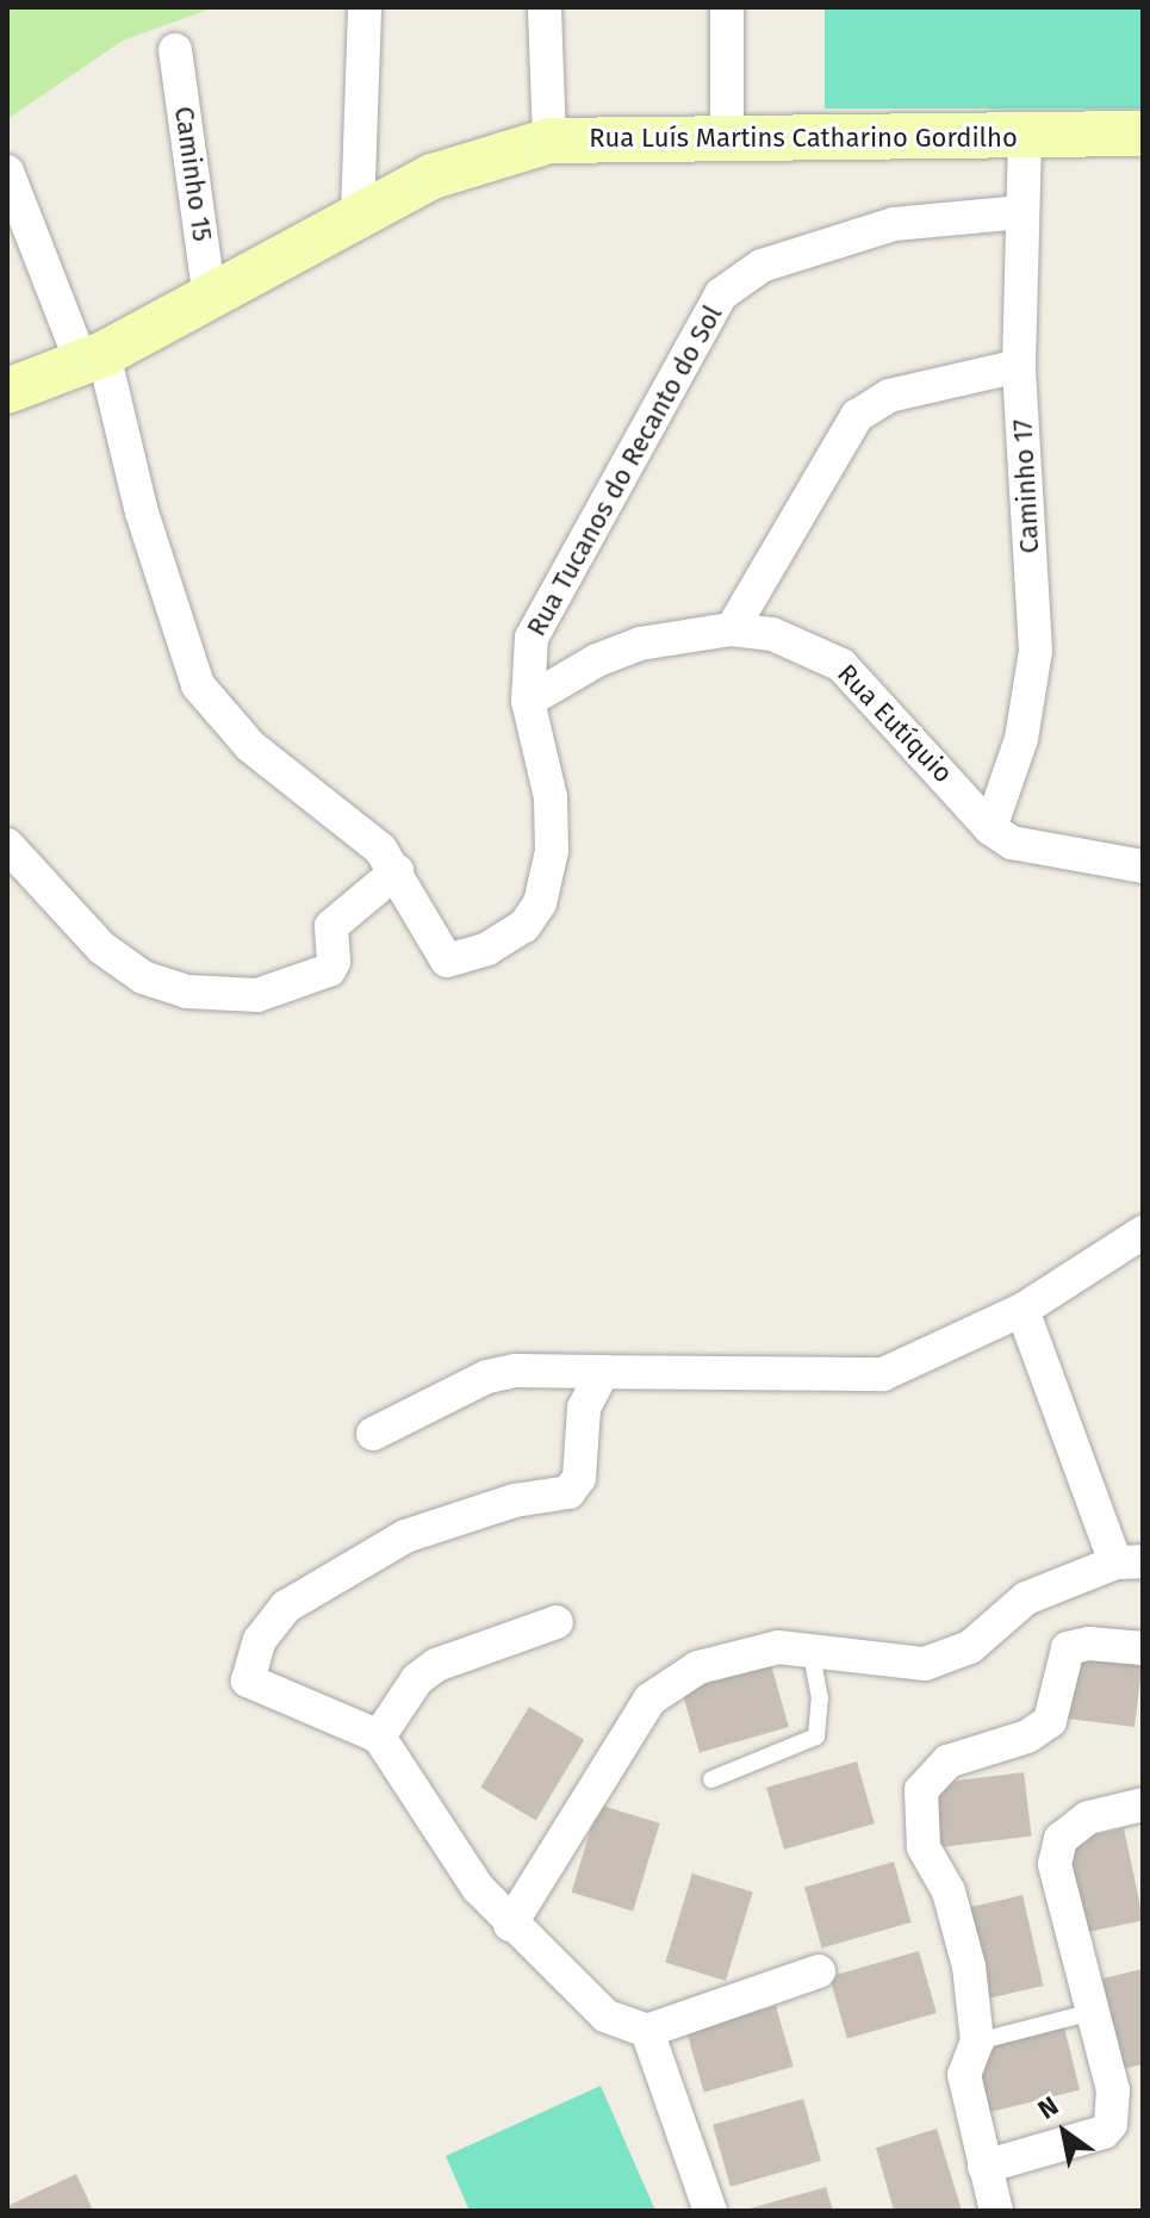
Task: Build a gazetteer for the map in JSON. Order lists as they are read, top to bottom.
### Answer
{
  "streets": {
    "street": [
      "Rua Luís Martins Catharino Gordilho",
      "Caminho 15",
      "Rua Tucanos do Recanto do Sol",
      "Caminho 17",
      "Rua Eutíquio"
    ]
  },
  "crossings": [
    ["Rua Luís Martins Catharino Gordilho", "Caminho 15"],
    ["Rua Luís Martins Catharino Gordilho", "Caminho 17"],
    ["Rua Tucanos do Recanto do Sol", "Caminho 17"],
    ["Rua Tucanos do Recanto do Sol", "Rua Eutíquio"],
    ["Caminho 17", "Rua Eutíquio"]
  ],
  "north": "top left"
}
